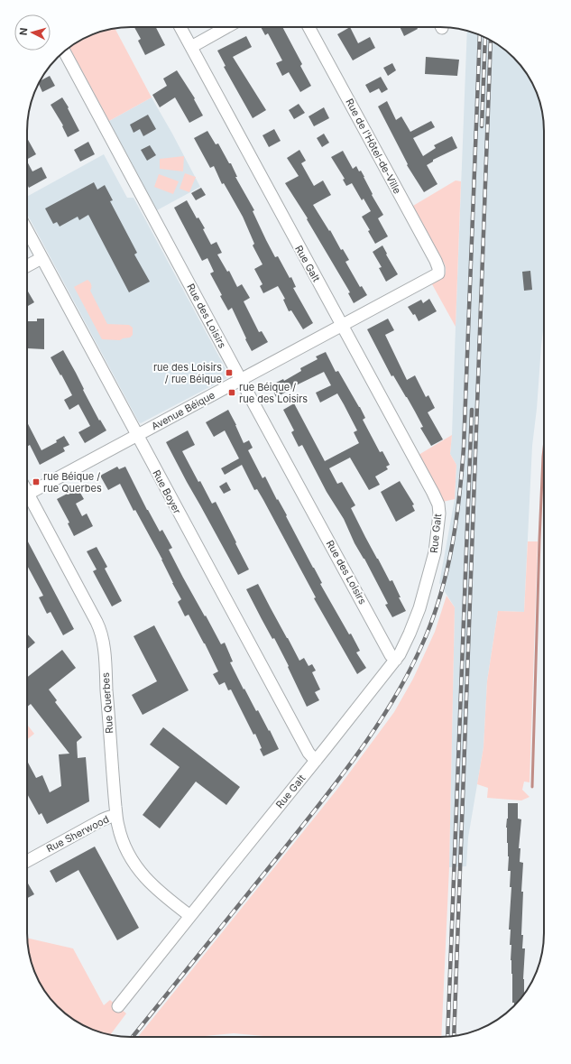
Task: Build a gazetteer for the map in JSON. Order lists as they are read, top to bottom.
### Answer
{
  "streets": {
    "street": [
      "Rue de l'Hôtel-de-Ville",
      "Rue Galt",
      "Rue des Loisirs",
      "Avenue Béique",
      "Rue Boyer",
      "Rue Querbes",
      "Rue Sherwood"
    ]
  },
  "crossings": [
    ["Rue de l'Hôtel-de-Ville", "Avenue Béique"],
    ["Rue Galt", "Rue des Loisirs"],
    ["Rue Galt", "Avenue Béique"],
    ["Rue Galt", "Rue Boyer"],
    ["Rue Galt", "Rue Querbes"],
    ["Rue des Loisirs", "Avenue Béique"],
    ["Avenue Béique", "Rue Boyer"],
    ["Rue Querbes", "Rue Sherwood"]
  ],
  "places": {
    "transit": ["rue des Loisirs / rue Béique", "rue Béique / rue des Loisirs", "rue Béique / rue Querbes"]
  },
  "north": "left"
}
